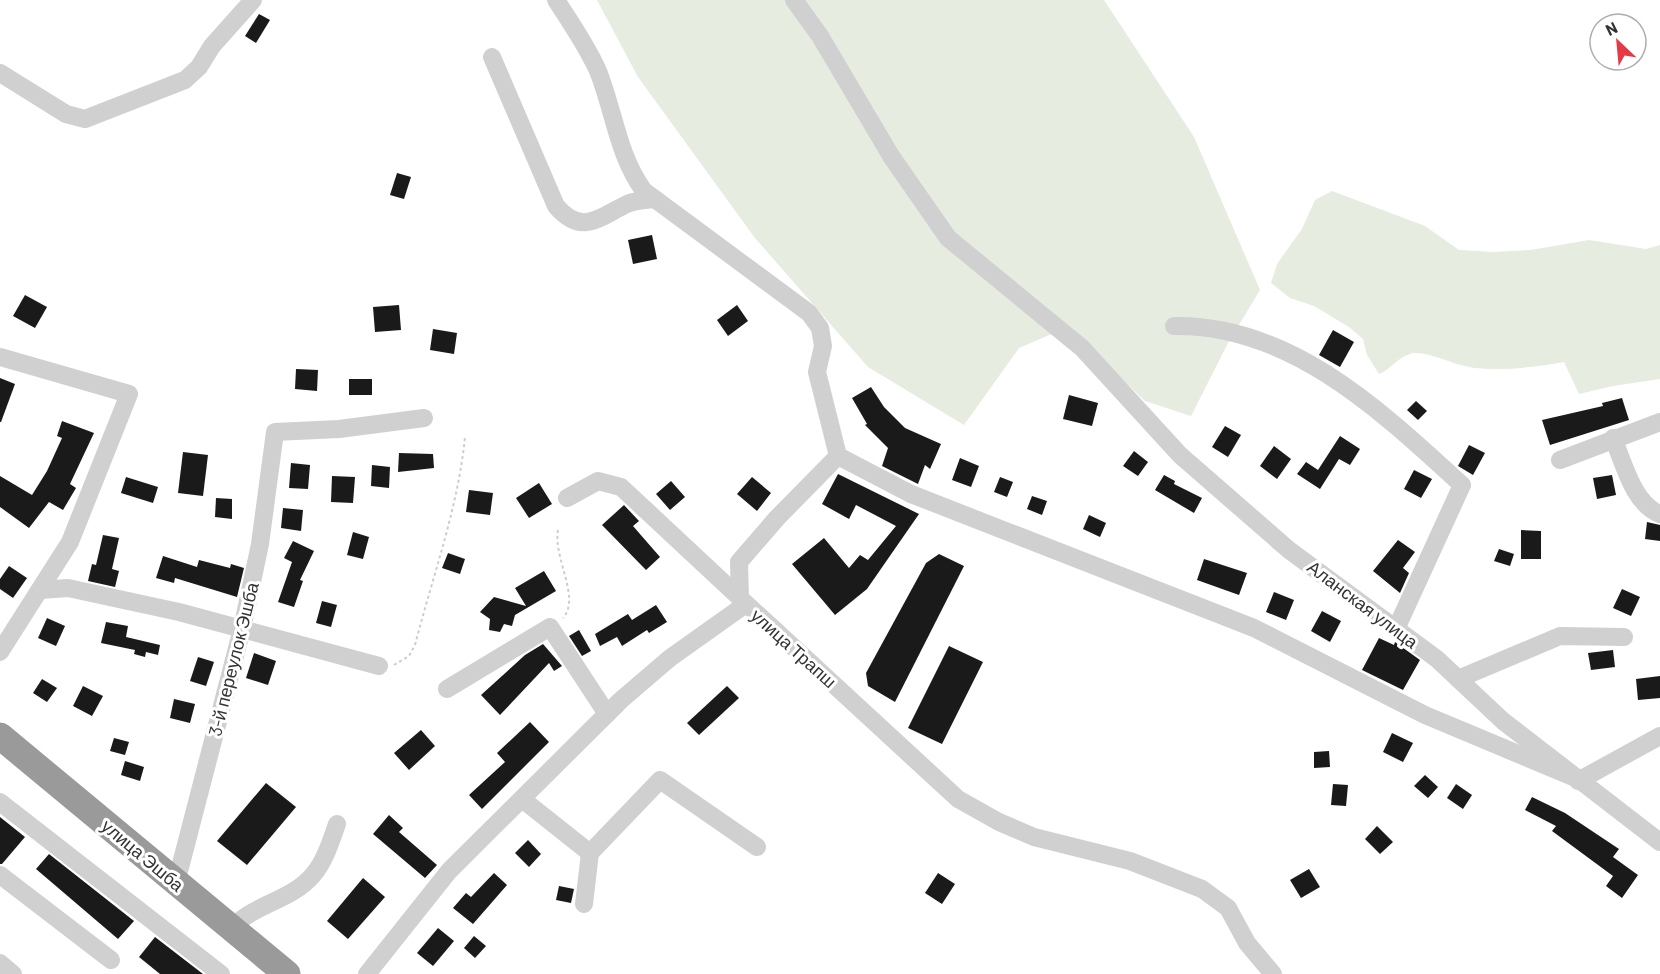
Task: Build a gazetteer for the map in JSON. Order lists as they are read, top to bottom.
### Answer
{
  "streets": {
    "highway": ["улица Эшба"],
    "street": ["Аланская улица", "улица Трапш", "3-й переулок Эшба"]
  },
  "crossings": [
    ["3-й переулок Эшба", "улица Эшба"]
  ],
  "north": "top left"
}
